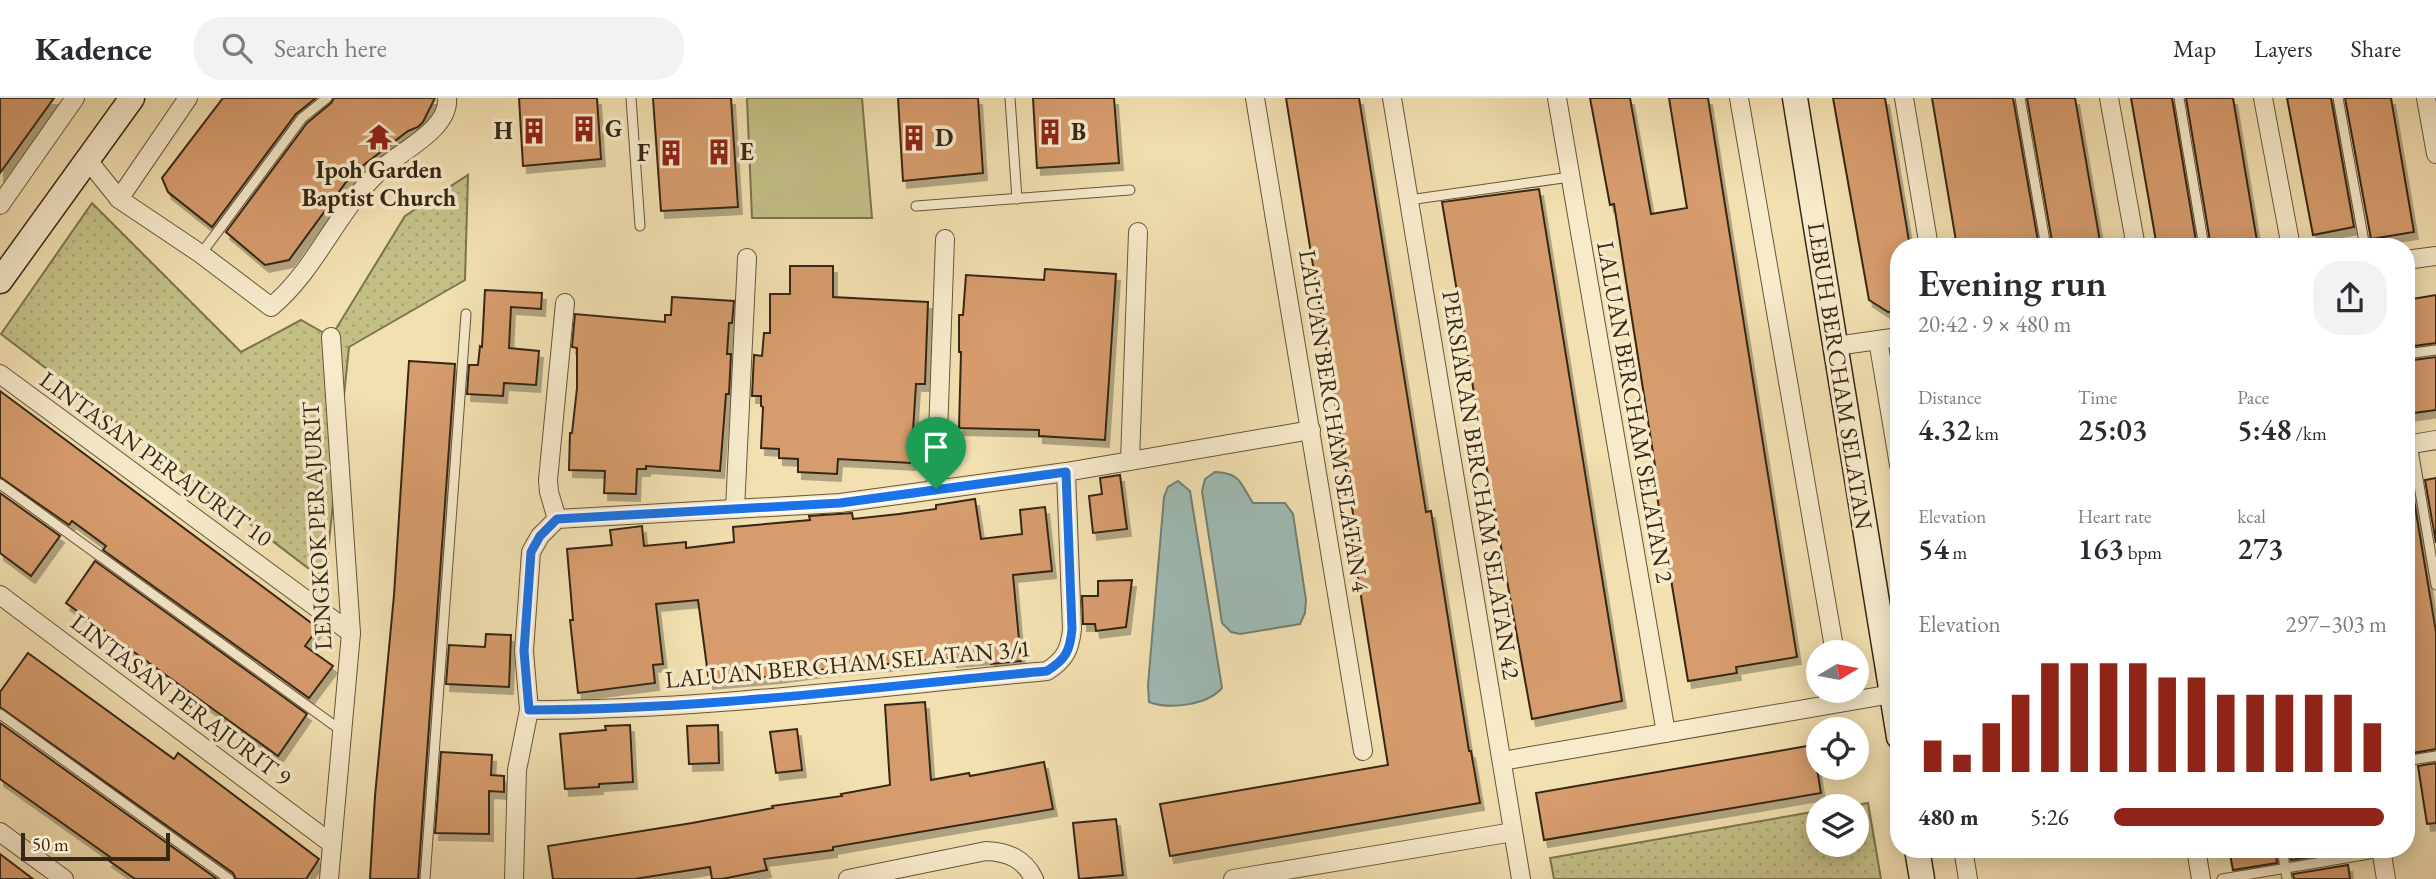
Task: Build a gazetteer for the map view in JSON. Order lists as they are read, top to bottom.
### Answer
{
  "streets": {
    "street": [
      "LEBUH BERCHAM SELATAN",
      "LALUAN BERCHAM SELATAN 2",
      "LALUAN BERCHAM SELATAN 4",
      "LINTASAN PERAJURIT 10",
      "PERSIARAN BERCHAM SELATAN 42",
      "LENGKOK PERAJURIT",
      "LALUAN BERCHAM SELATAN 3/1",
      "LINTASAN PERAJURIT 9"
    ]
  },
  "crossings": [
    ["LINTASAN PERAJURIT 10", "LENGKOK PERAJURIT"],
    ["LENGKOK PERAJURIT", "LINTASAN PERAJURIT 9"]
  ],
  "places": {
    "building": [
      "G",
      "H",
      "B",
      "D",
      "E",
      "F"
    ],
    "temple": ["Ipoh Garden Baptist Church"]
  },
  "scale_bar": "50 m",
  "north": "right",
  "page": {
    "header": "Kadence",
    "search": "Search here",
    "nav": ["Map", "Layers", "Share"],
    "heading": ["Evening run", "20:42 · 9 × 480 m"],
    "stats": [
      ["Distance", "4.32 km"],
      ["Time", "25:03"],
      ["Pace", "5:48 /km"],
      ["Elevation", "54 m"],
      ["Heart rate", "163 bpm"],
      ["kcal", "273"]
    ],
    "chart": ["Elevation", "297–303 m"],
    "list": [
      {
        "name": "480 m",
        "note": "5:26"
      }
    ],
    "scale": "50 m"
  }
}
